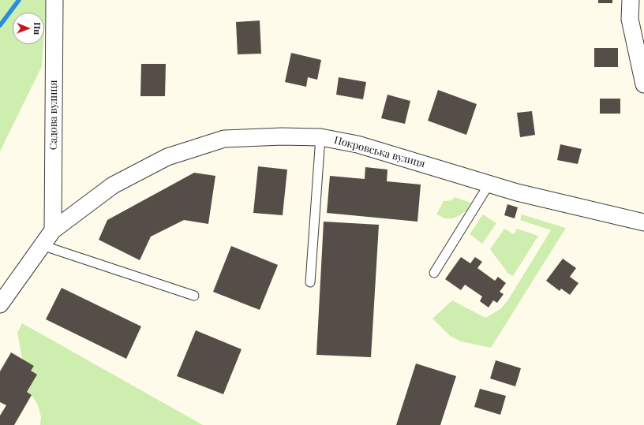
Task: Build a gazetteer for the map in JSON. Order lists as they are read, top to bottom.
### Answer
{
  "streets": {
    "street": ["Садова вулиця", "Покровська вулиця"]
  },
  "crossings": [
    ["Садова вулиця", "Покровська вулиця"]
  ],
  "north": "right"
}
